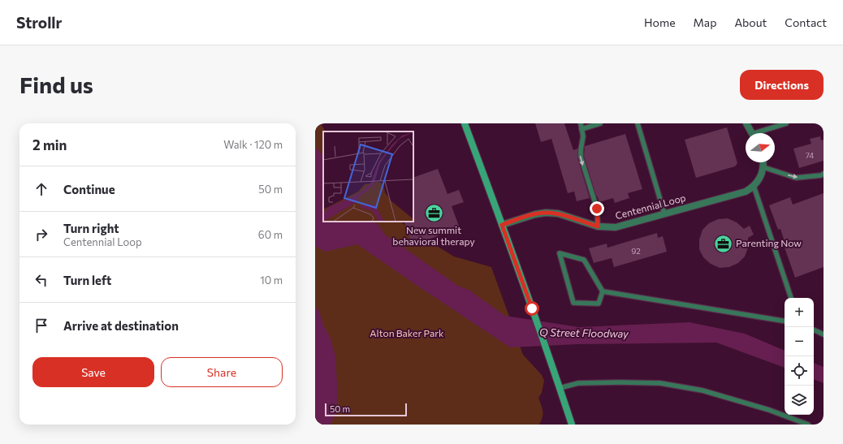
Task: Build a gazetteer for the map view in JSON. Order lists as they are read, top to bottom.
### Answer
{
  "streets": {
    "street": ["Centennial Loop"]
  },
  "water": ["Q Street Floodway"],
  "parks": ["Alton Baker Park"],
  "places": {
    "office": ["New summit behavioral therapy", "Parenting Now"]
  },
  "house_numbers": ["74", "92"],
  "scale_bar": "50 m",
  "north": "right",
  "page": {
    "header": "Strollr",
    "nav": [
      "Home",
      "Map",
      "About",
      "Contact"
    ],
    "buttons": [
      "Directions",
      ["Save", "Share"]
    ],
    "title": "Find us",
    "heading": ["2 min", "Walk · 120 m"],
    "list": [
      ["Continue", "50 m"],
      ["Turn right", "Centennial Loop", "60 m"],
      ["Turn left", "10 m"],
      "Arrive at destination"
    ],
    "map_buttons": ["+", "−"],
    "scale": "50 m"
  }
}
